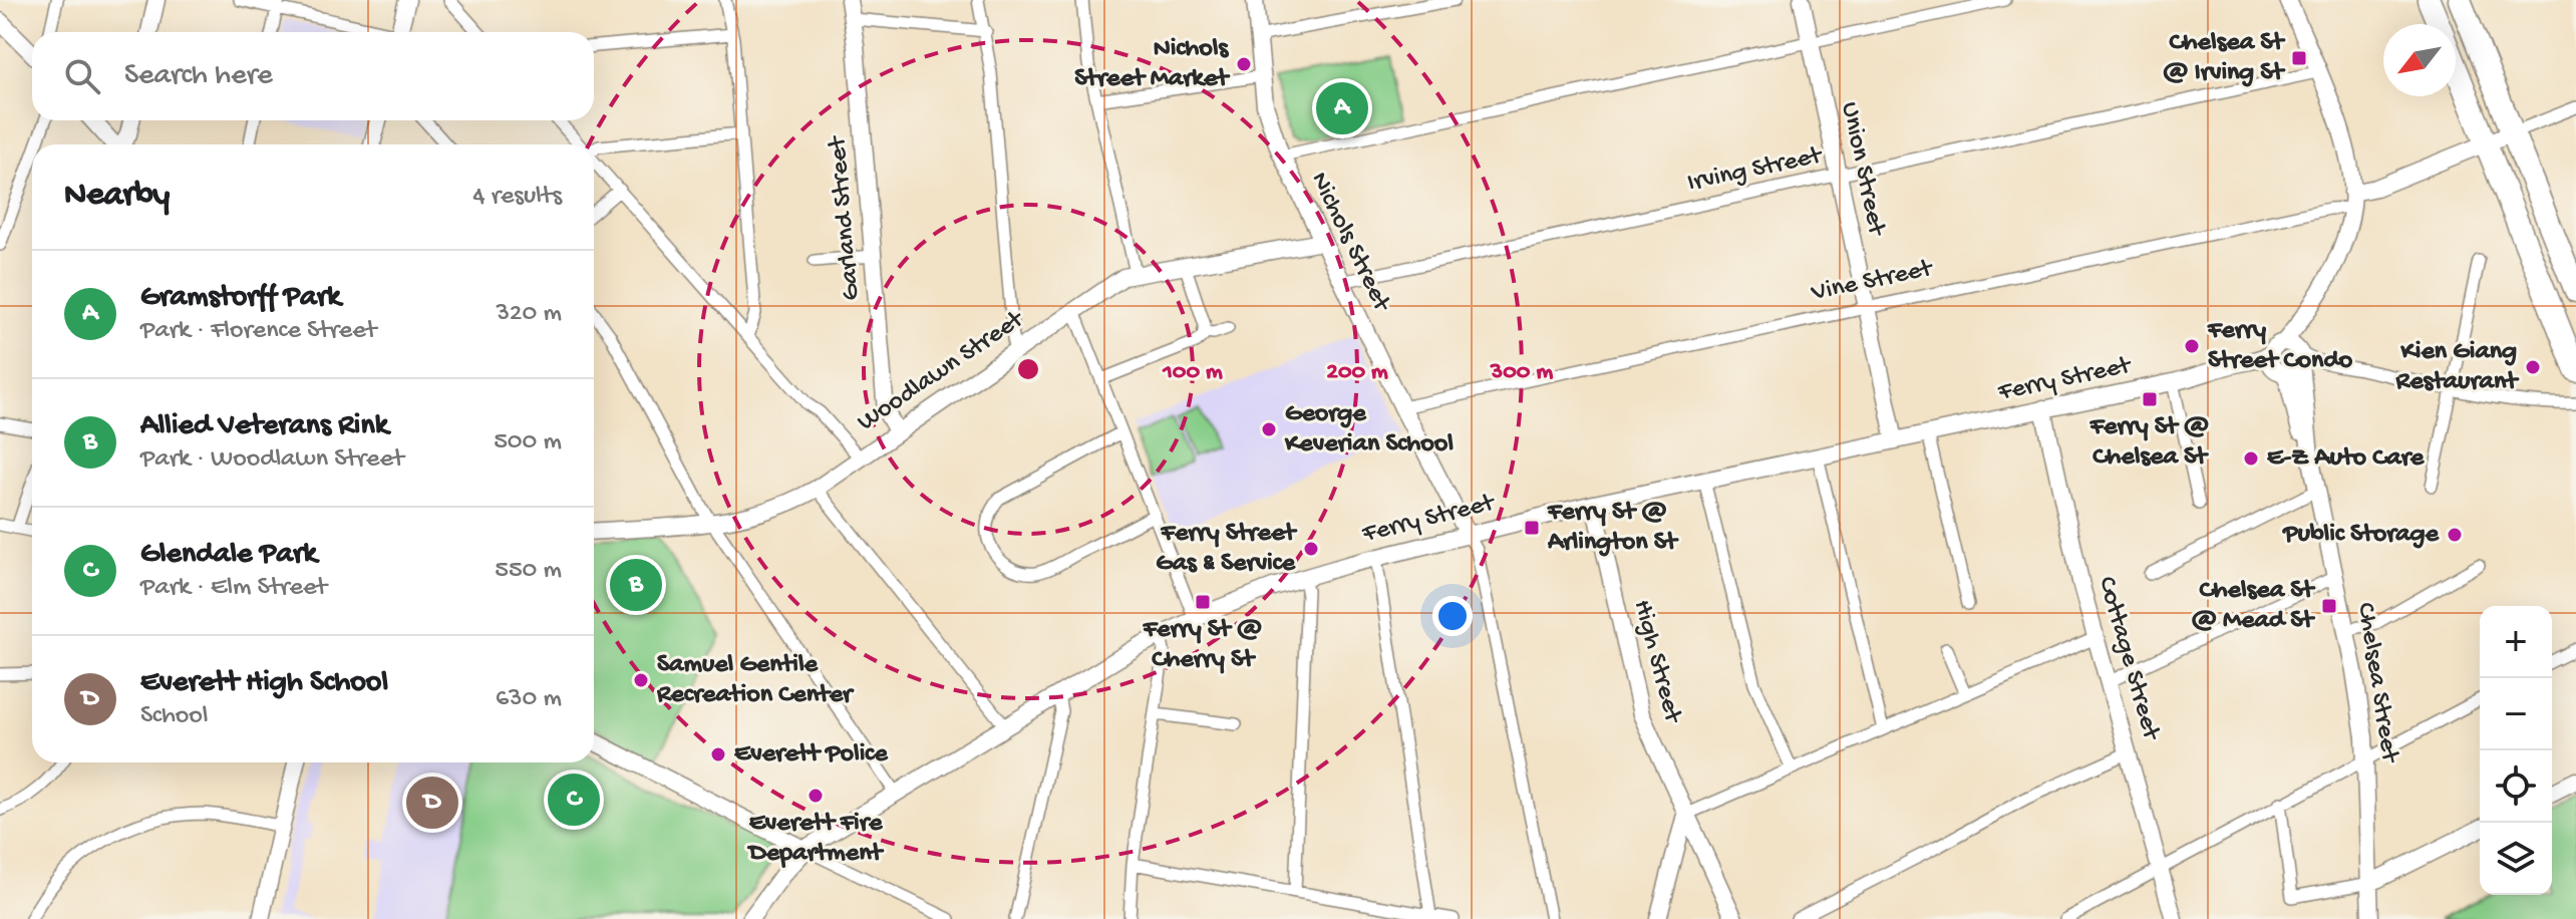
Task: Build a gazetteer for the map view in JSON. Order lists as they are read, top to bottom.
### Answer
{
  "streets": {
    "street": [
      "Union Street",
      "Irving Street",
      "Garland Street",
      "Nichols Street",
      "Vine Street",
      "Woodlawn Street",
      "Ferry Street",
      "Cottage Street",
      "High Street",
      "Chelsea Street"
    ]
  },
  "crossings": [
    ["Union Street", "Irving Street"],
    ["Union Street", "Vine Street"],
    ["Union Street", "Ferry Street"],
    ["Irving Street", "Nichols Street"],
    ["Garland Street", "Woodlawn Street"],
    ["Nichols Street", "Vine Street"],
    ["Nichols Street", "Woodlawn Street"],
    ["Nichols Street", "Ferry Street"],
    ["Ferry Street", "Cottage Street"],
    ["Ferry Street", "High Street"],
    ["Ferry Street", "Chelsea Street"]
  ],
  "places": {
    "transit": [
      "Chelsea St @ Irving St",
      "Ferry St @ Chelsea St",
      "Ferry St @ Arlington St",
      "Ferry St @ Cherry St",
      "Chelsea St @ Mead St"
    ],
    "other": [
      "Nichols Street Market",
      "Ferry Street Condo",
      "Kien Giang Restaurant",
      "George Keverian School",
      "E-Z Auto Care",
      "Public Storage",
      "Ferry Street Gas & Service",
      "Samuel Gentile Recreation Center",
      "Everett Police",
      "Everett Fire Department"
    ]
  },
  "north": "bottom left",
  "page": {
    "search": "Search here",
    "pins": [
      "A",
      "B",
      "C",
      "D"
    ],
    "heading": ["Nearby", "4 results"],
    "list": [
      {
        "mark": "A",
        "name": "Gramstorff Park",
        "note": "Park · Florence Street",
        "value": "320 m"
      },
      {
        "mark": "B",
        "name": "Allied Veterans Rink",
        "note": "Park · Woodlawn Street",
        "value": "500 m"
      },
      {
        "mark": "C",
        "name": "Glendale Park",
        "note": "Park · Elm Street",
        "value": "550 m"
      },
      {
        "mark": "D",
        "name": "Everett High School",
        "note": "School",
        "value": "630 m"
      }
    ],
    "map_buttons": ["+", "−"]
  },
  "rings": ["100 m", "200 m", "300 m"]
}
